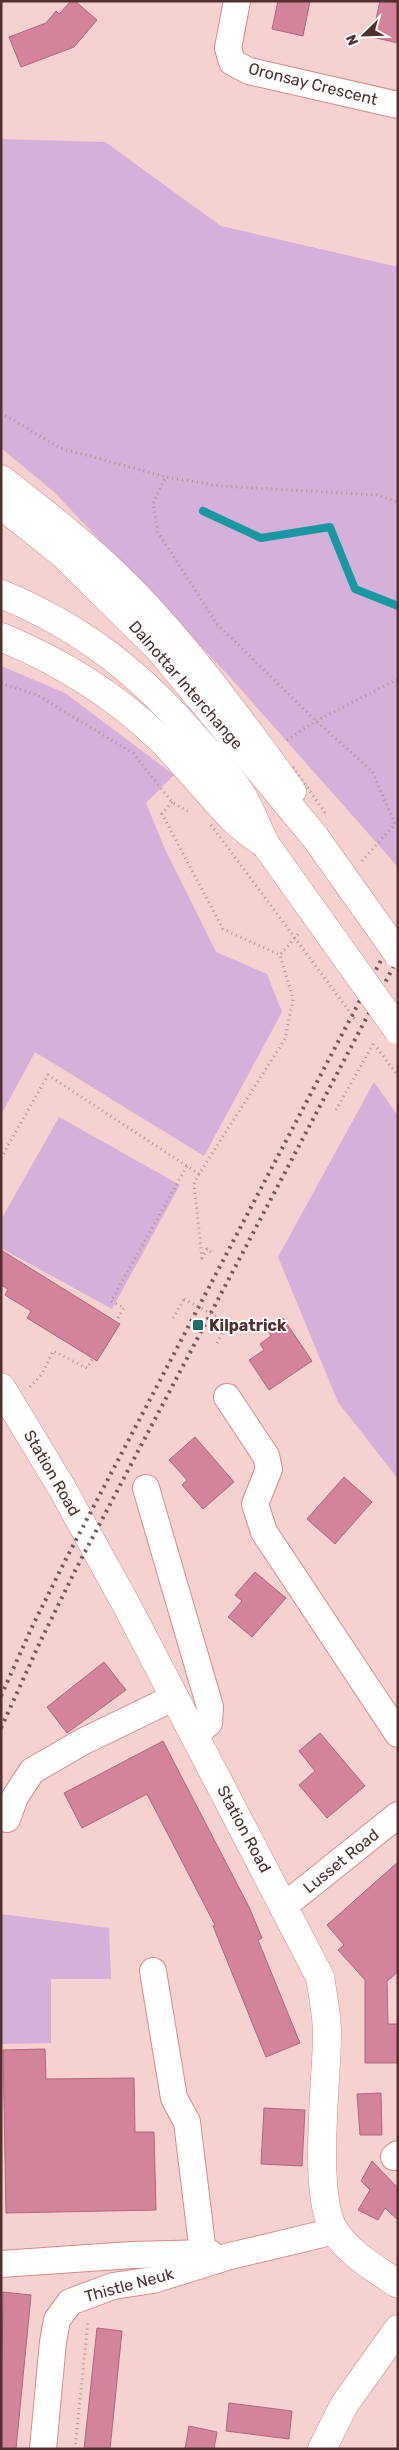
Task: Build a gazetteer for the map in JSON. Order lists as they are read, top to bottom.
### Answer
{
  "streets": {
    "main road": ["Dalnottar Interchange", "Station Road"],
    "street": ["Oronsay Crescent", "Lusset Road", "Thistle Neuk"]
  },
  "crossings": [
    ["Station Road", "Lusset Road"],
    ["Station Road", "Thistle Neuk"]
  ],
  "places": {
    "transit": ["Kilpatrick"]
  },
  "north": "bottom left"
}
